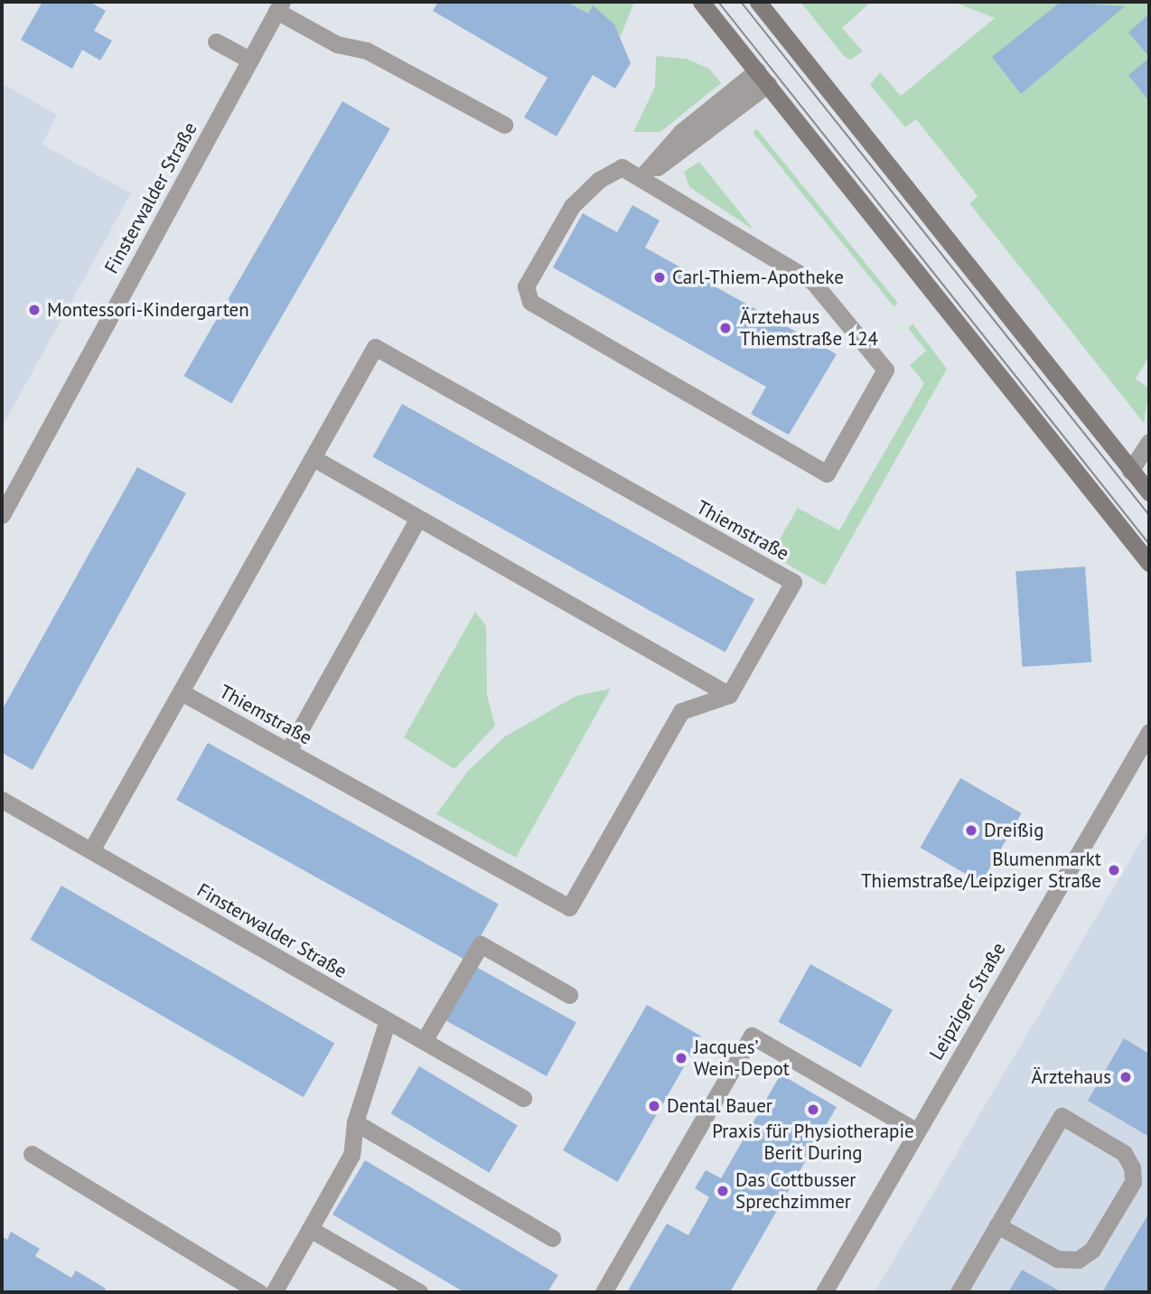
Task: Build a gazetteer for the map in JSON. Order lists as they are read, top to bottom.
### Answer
{
  "streets": {
    "street": ["Finsterwalder Straße", "Thiemstraße", "Leipziger Straße"]
  },
  "crossings": [
    ["Finsterwalder Straße", "Thiemstraße"]
  ],
  "places": [
    "Carl-Thiem-Apotheke",
    "Montessori-Kindergarten",
    "Ärztehaus Thiemstraße 124",
    "Dreißig",
    "Blumenmarkt Thiemstraße/Leipziger Straße",
    "Jacques’ Wein-Depot",
    "Ärztehaus",
    "Dental Bauer",
    "Praxis für Physiotherapie Berit During",
    "Das Cottbusser Sprechzimmer"
  ]
}
